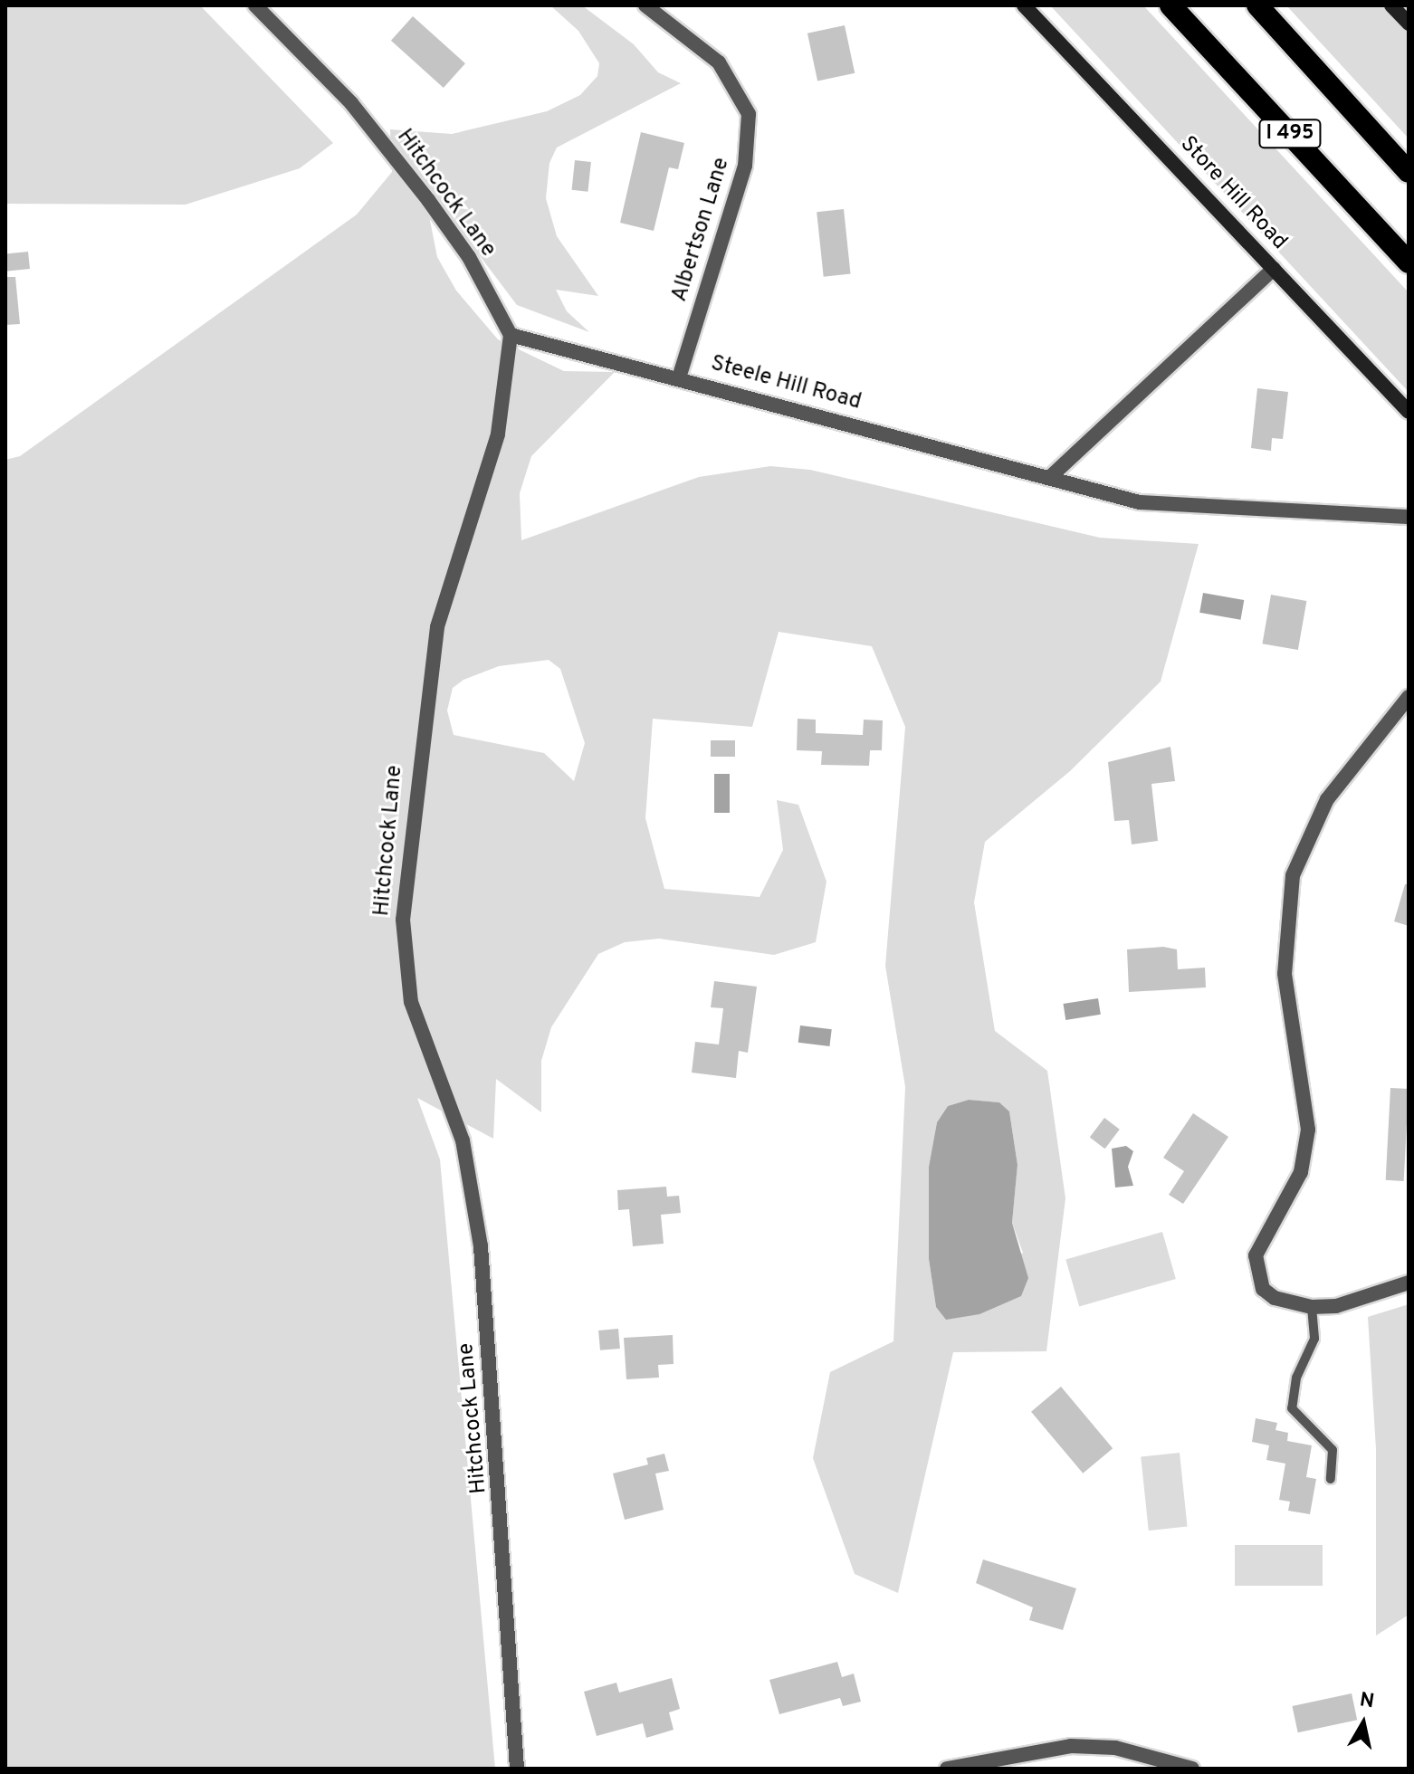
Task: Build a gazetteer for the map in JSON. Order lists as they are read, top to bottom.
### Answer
{
  "streets": {
    "highway": ["I 495"],
    "main road": ["Store Hill Road"],
    "street": ["Hitchcock Lane", "Albertson Lane", "Steele Hill Road"]
  },
  "crossings": [
    ["Hitchcock Lane", "Steele Hill Road"],
    ["Albertson Lane", "Steele Hill Road"]
  ],
  "north": "top"
}
